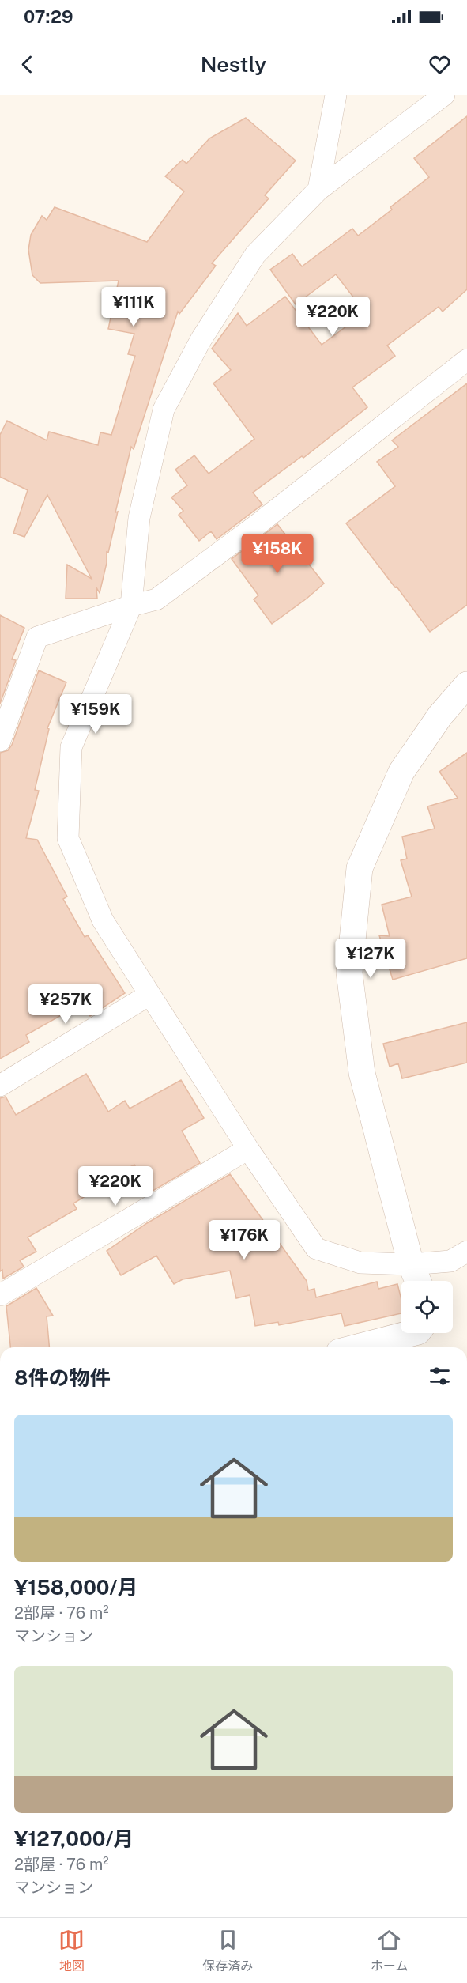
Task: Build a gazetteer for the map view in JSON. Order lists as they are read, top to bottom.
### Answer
{
  "page": {
    "status": "07:29",
    "header": "Nestly",
    "price": [
      "¥111K",
      "¥220K",
      "¥158K",
      "¥159K",
      "¥127K",
      "¥257K",
      "¥220K",
      "¥176K"
    ],
    "heading": "8件の物件",
    "list": [
      {
        "name": "¥158,000/月",
        "note": "2部屋 · 76 m² · マンション"
      },
      {
        "name": "¥127,000/月",
        "note": "2部屋 · 76 m² · マンション"
      }
    ],
    "tabs": ["地図", "保存済み", "ホーム"]
  }
}
